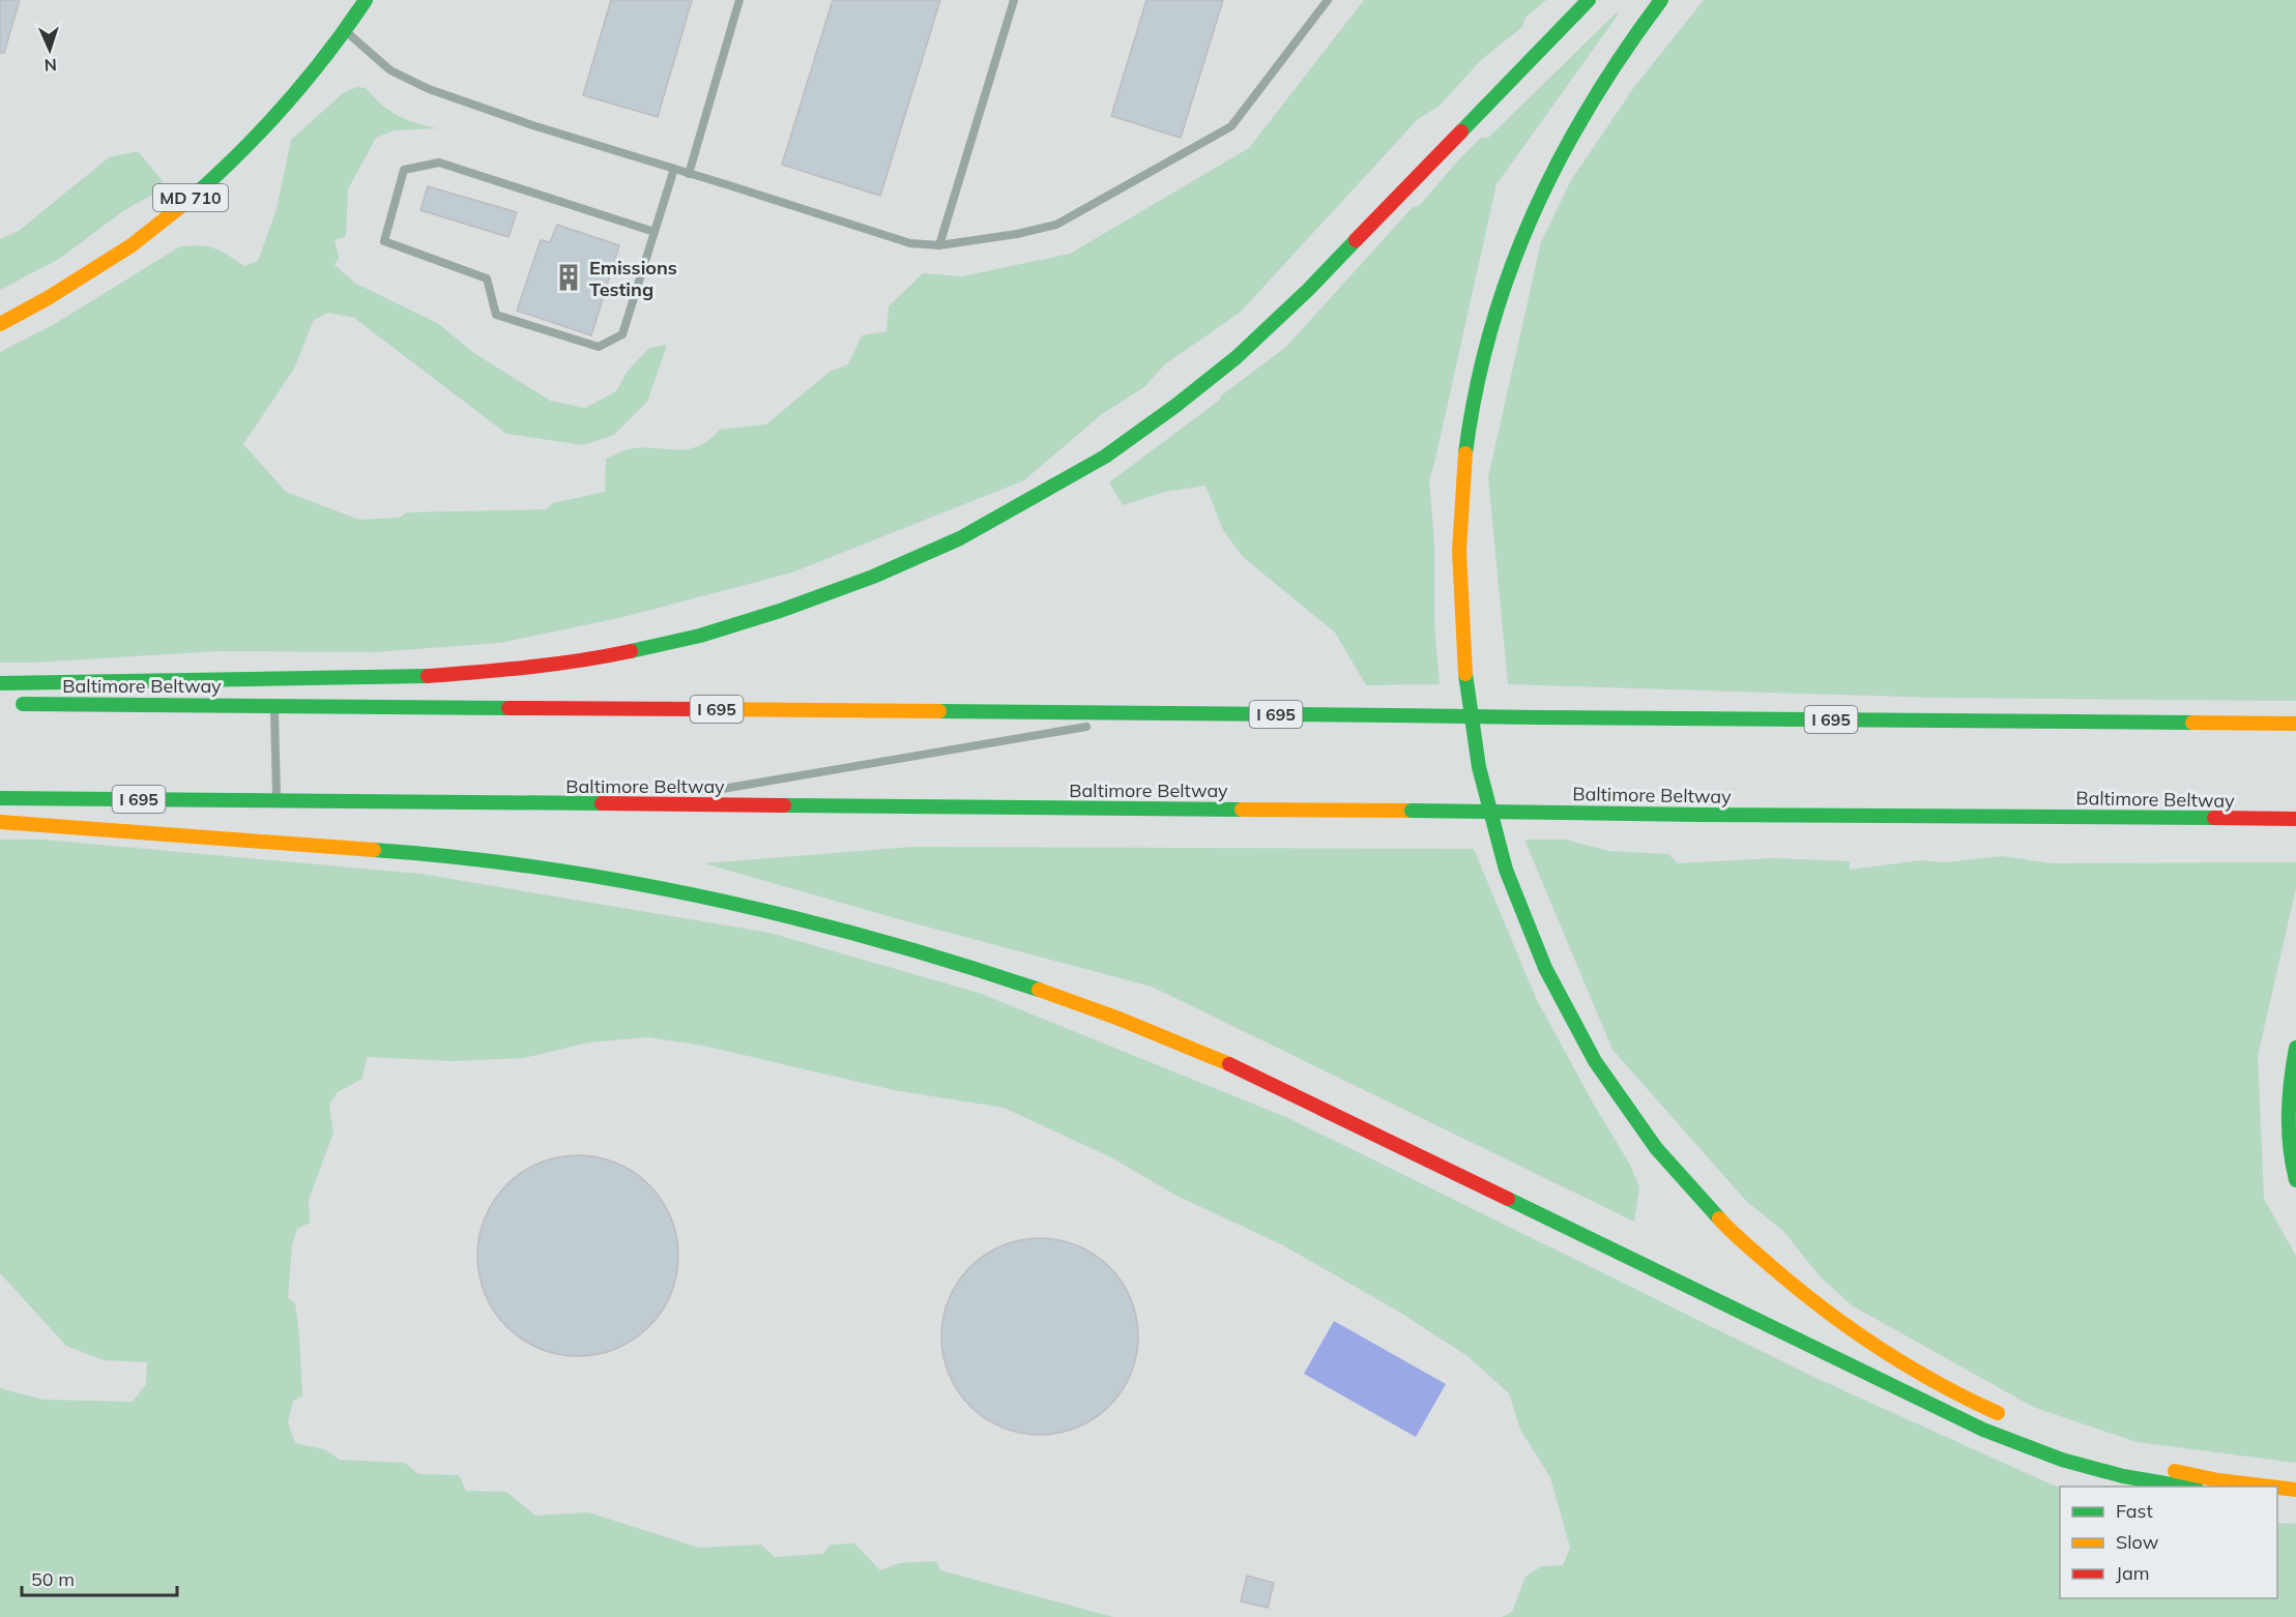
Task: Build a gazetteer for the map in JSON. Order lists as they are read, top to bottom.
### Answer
{
  "streets": {
    "main road": ["MD 710", "Baltimore Beltway", "I 695"]
  },
  "places": {
    "building": ["Emissions Testing"]
  },
  "legend": ["Fast", "Slow", "Jam"],
  "scale_bar": "50 m",
  "north": "bottom"
}
